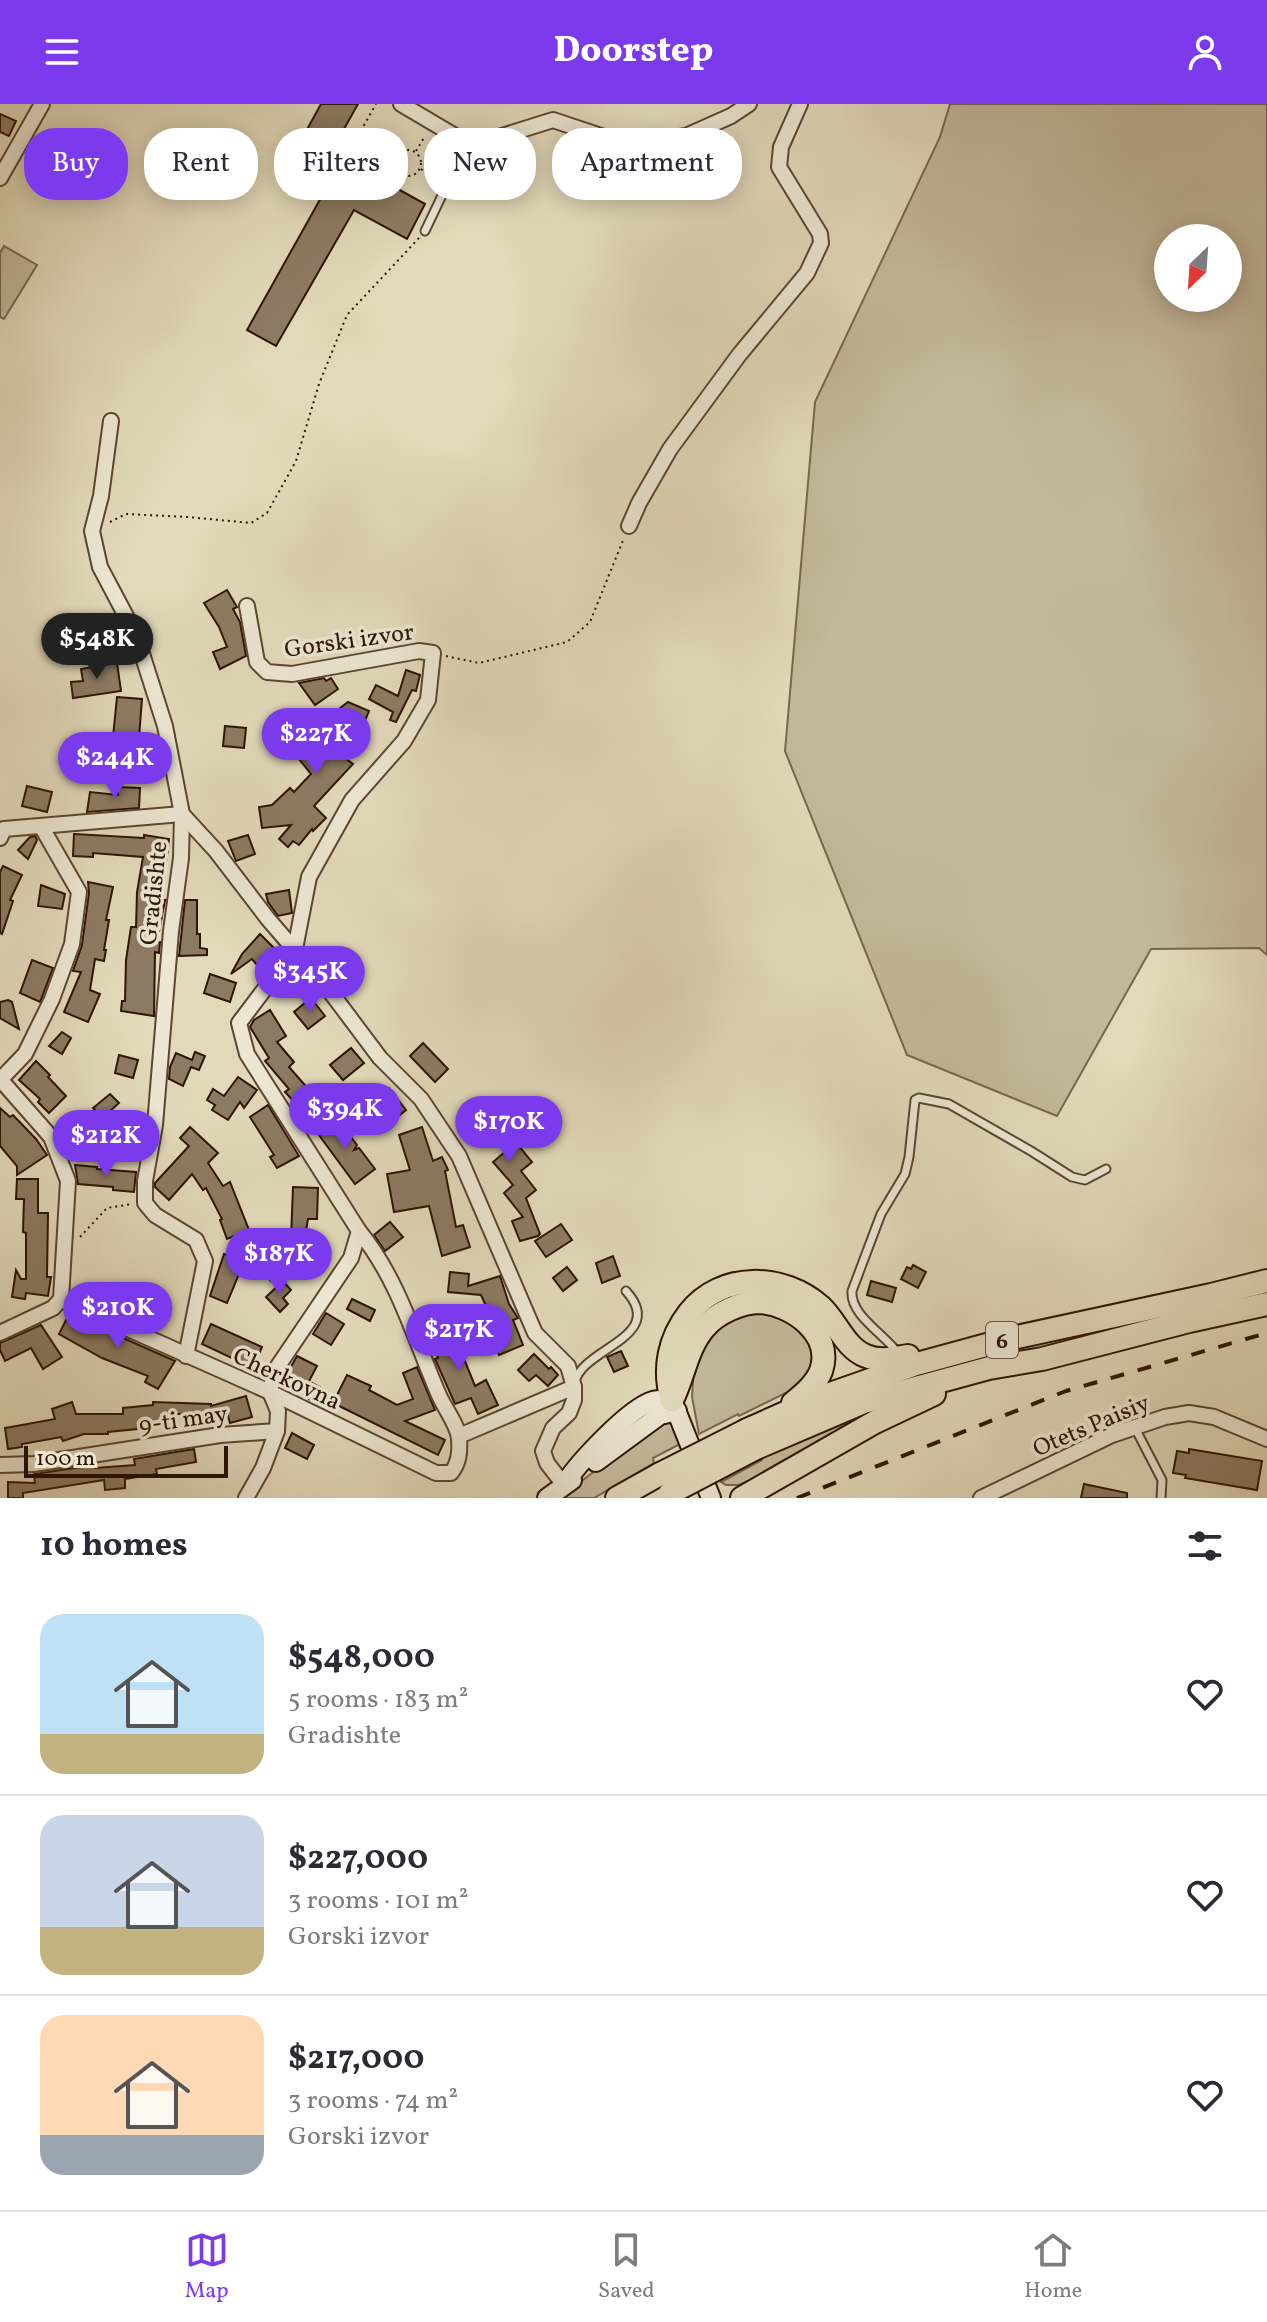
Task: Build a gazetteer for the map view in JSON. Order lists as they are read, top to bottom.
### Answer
{
  "streets": {
    "highway": ["6"],
    "street": [
      "Gorski izvor",
      "Gradishte",
      "Cherkovna",
      "9-ti may",
      "Otets Paisiy"
    ]
  },
  "crossings": [
    ["Gorski izvor", "Cherkovna"]
  ],
  "scale_bar": "100 m",
  "north": "bottom left",
  "page": {
    "header": "Doorstep",
    "chip": [
      "Buy",
      "Rent",
      "Filters",
      "New",
      "Apartment"
    ],
    "price": [
      "$548K",
      "$227K",
      "$244K",
      "$345K",
      "$394K",
      "$170K",
      "$212K",
      "$187K",
      "$210K",
      "$217K"
    ],
    "scale": "100 m",
    "heading": "10 homes",
    "list": [
      {
        "name": "$548,000",
        "note": "5 rooms · 183 m² · Gradishte"
      },
      {
        "name": "$227,000",
        "note": "3 rooms · 101 m² · Gorski izvor"
      },
      {
        "name": "$217,000",
        "note": "3 rooms · 74 m² · Gorski izvor"
      }
    ],
    "tabs": ["Map", "Saved", "Home"]
  }
}
